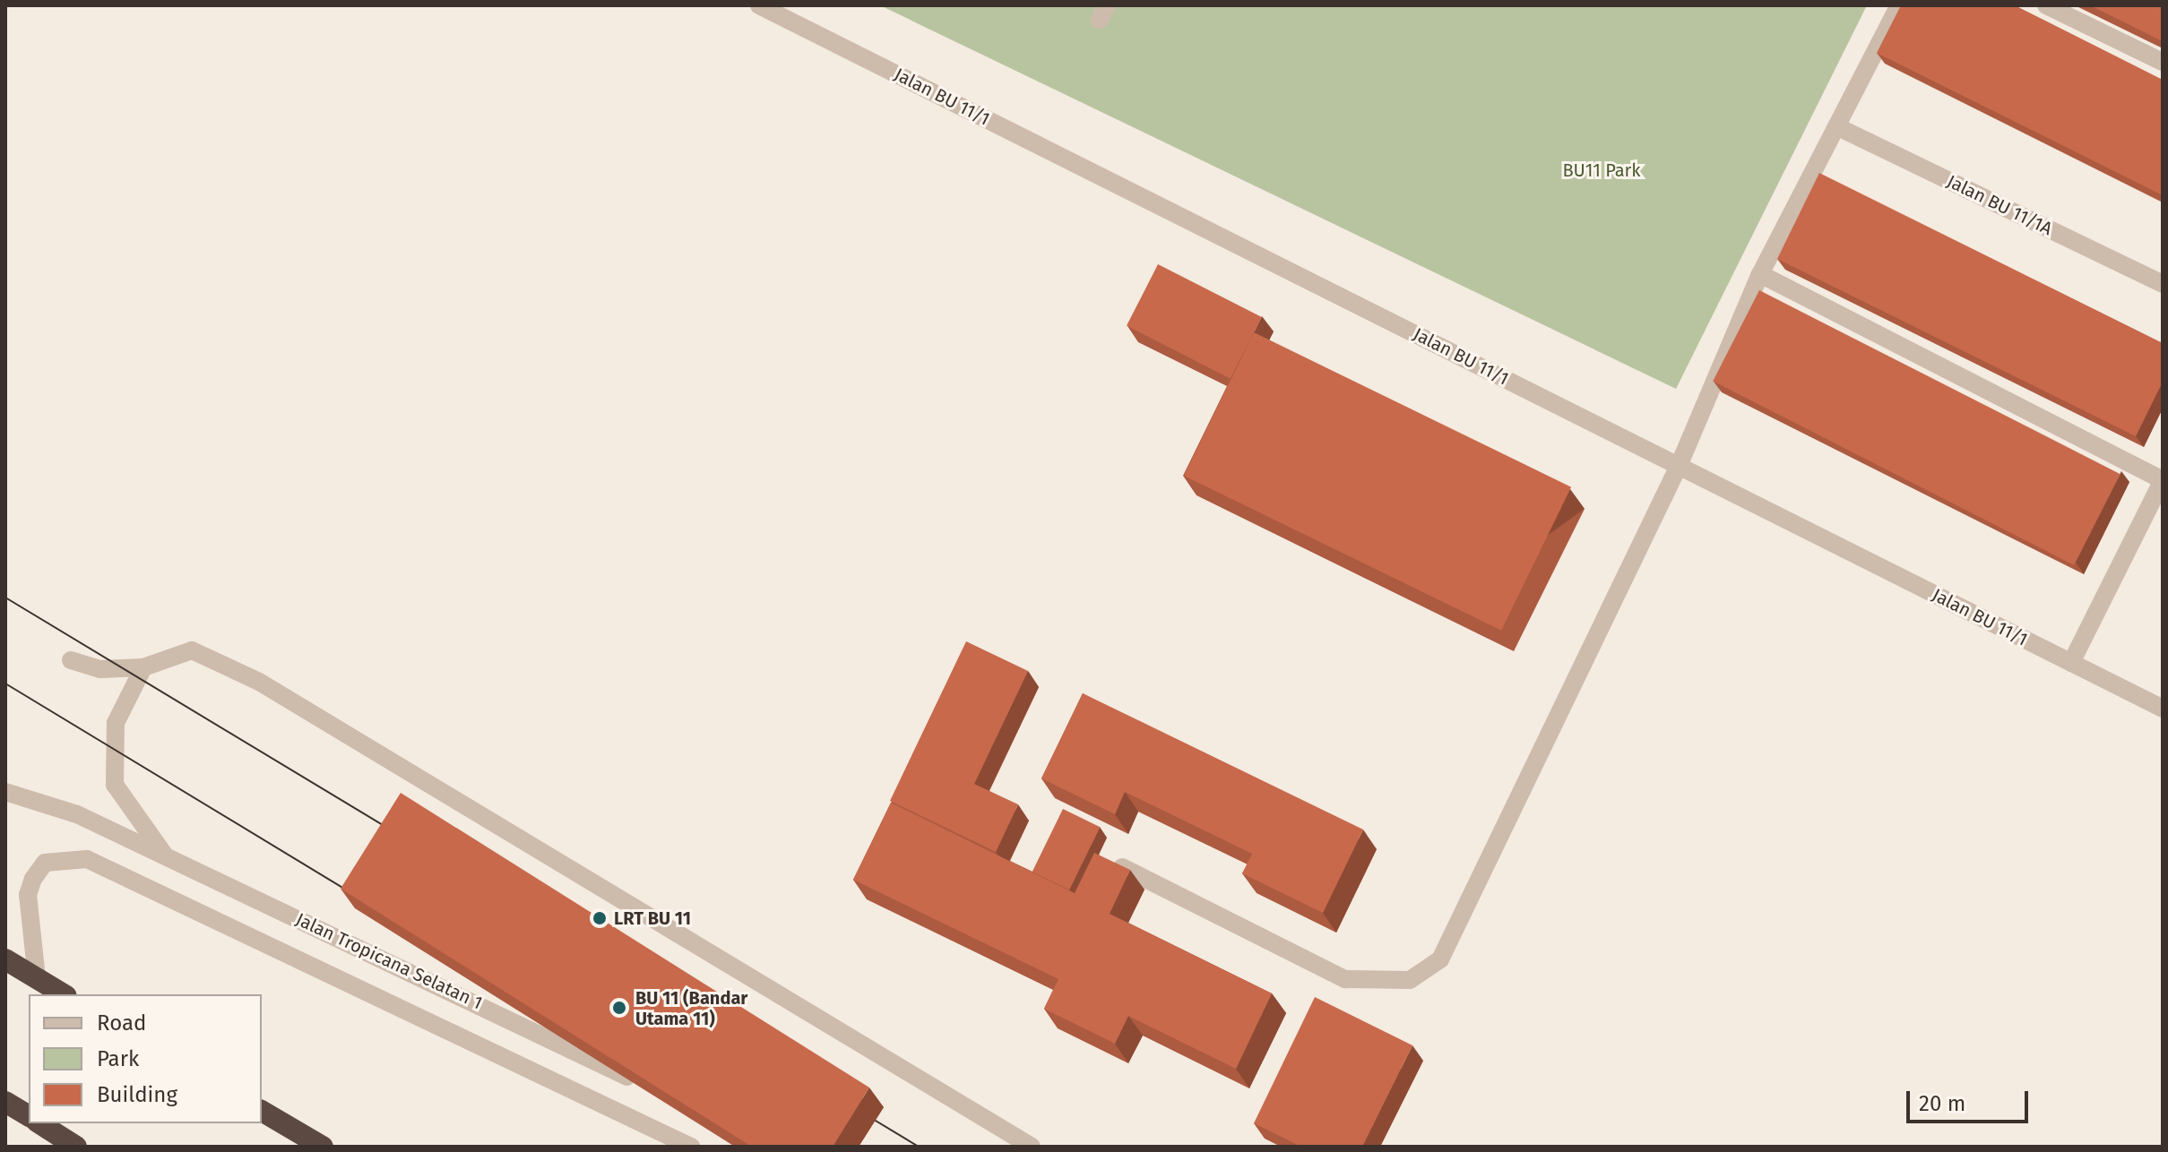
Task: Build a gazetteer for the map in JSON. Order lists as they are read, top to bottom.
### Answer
{
  "streets": {
    "street": ["Jalan BU 11/1", "Jalan BU 11/1A", "Jalan Tropicana Selatan 1"]
  },
  "parks": ["BU11 Park"],
  "places": ["LRT BU 11", "BU 11 (Bandar Utama 11)"],
  "legend": ["Road", "Park", "Building"],
  "scale_bar": "20 m"
}
